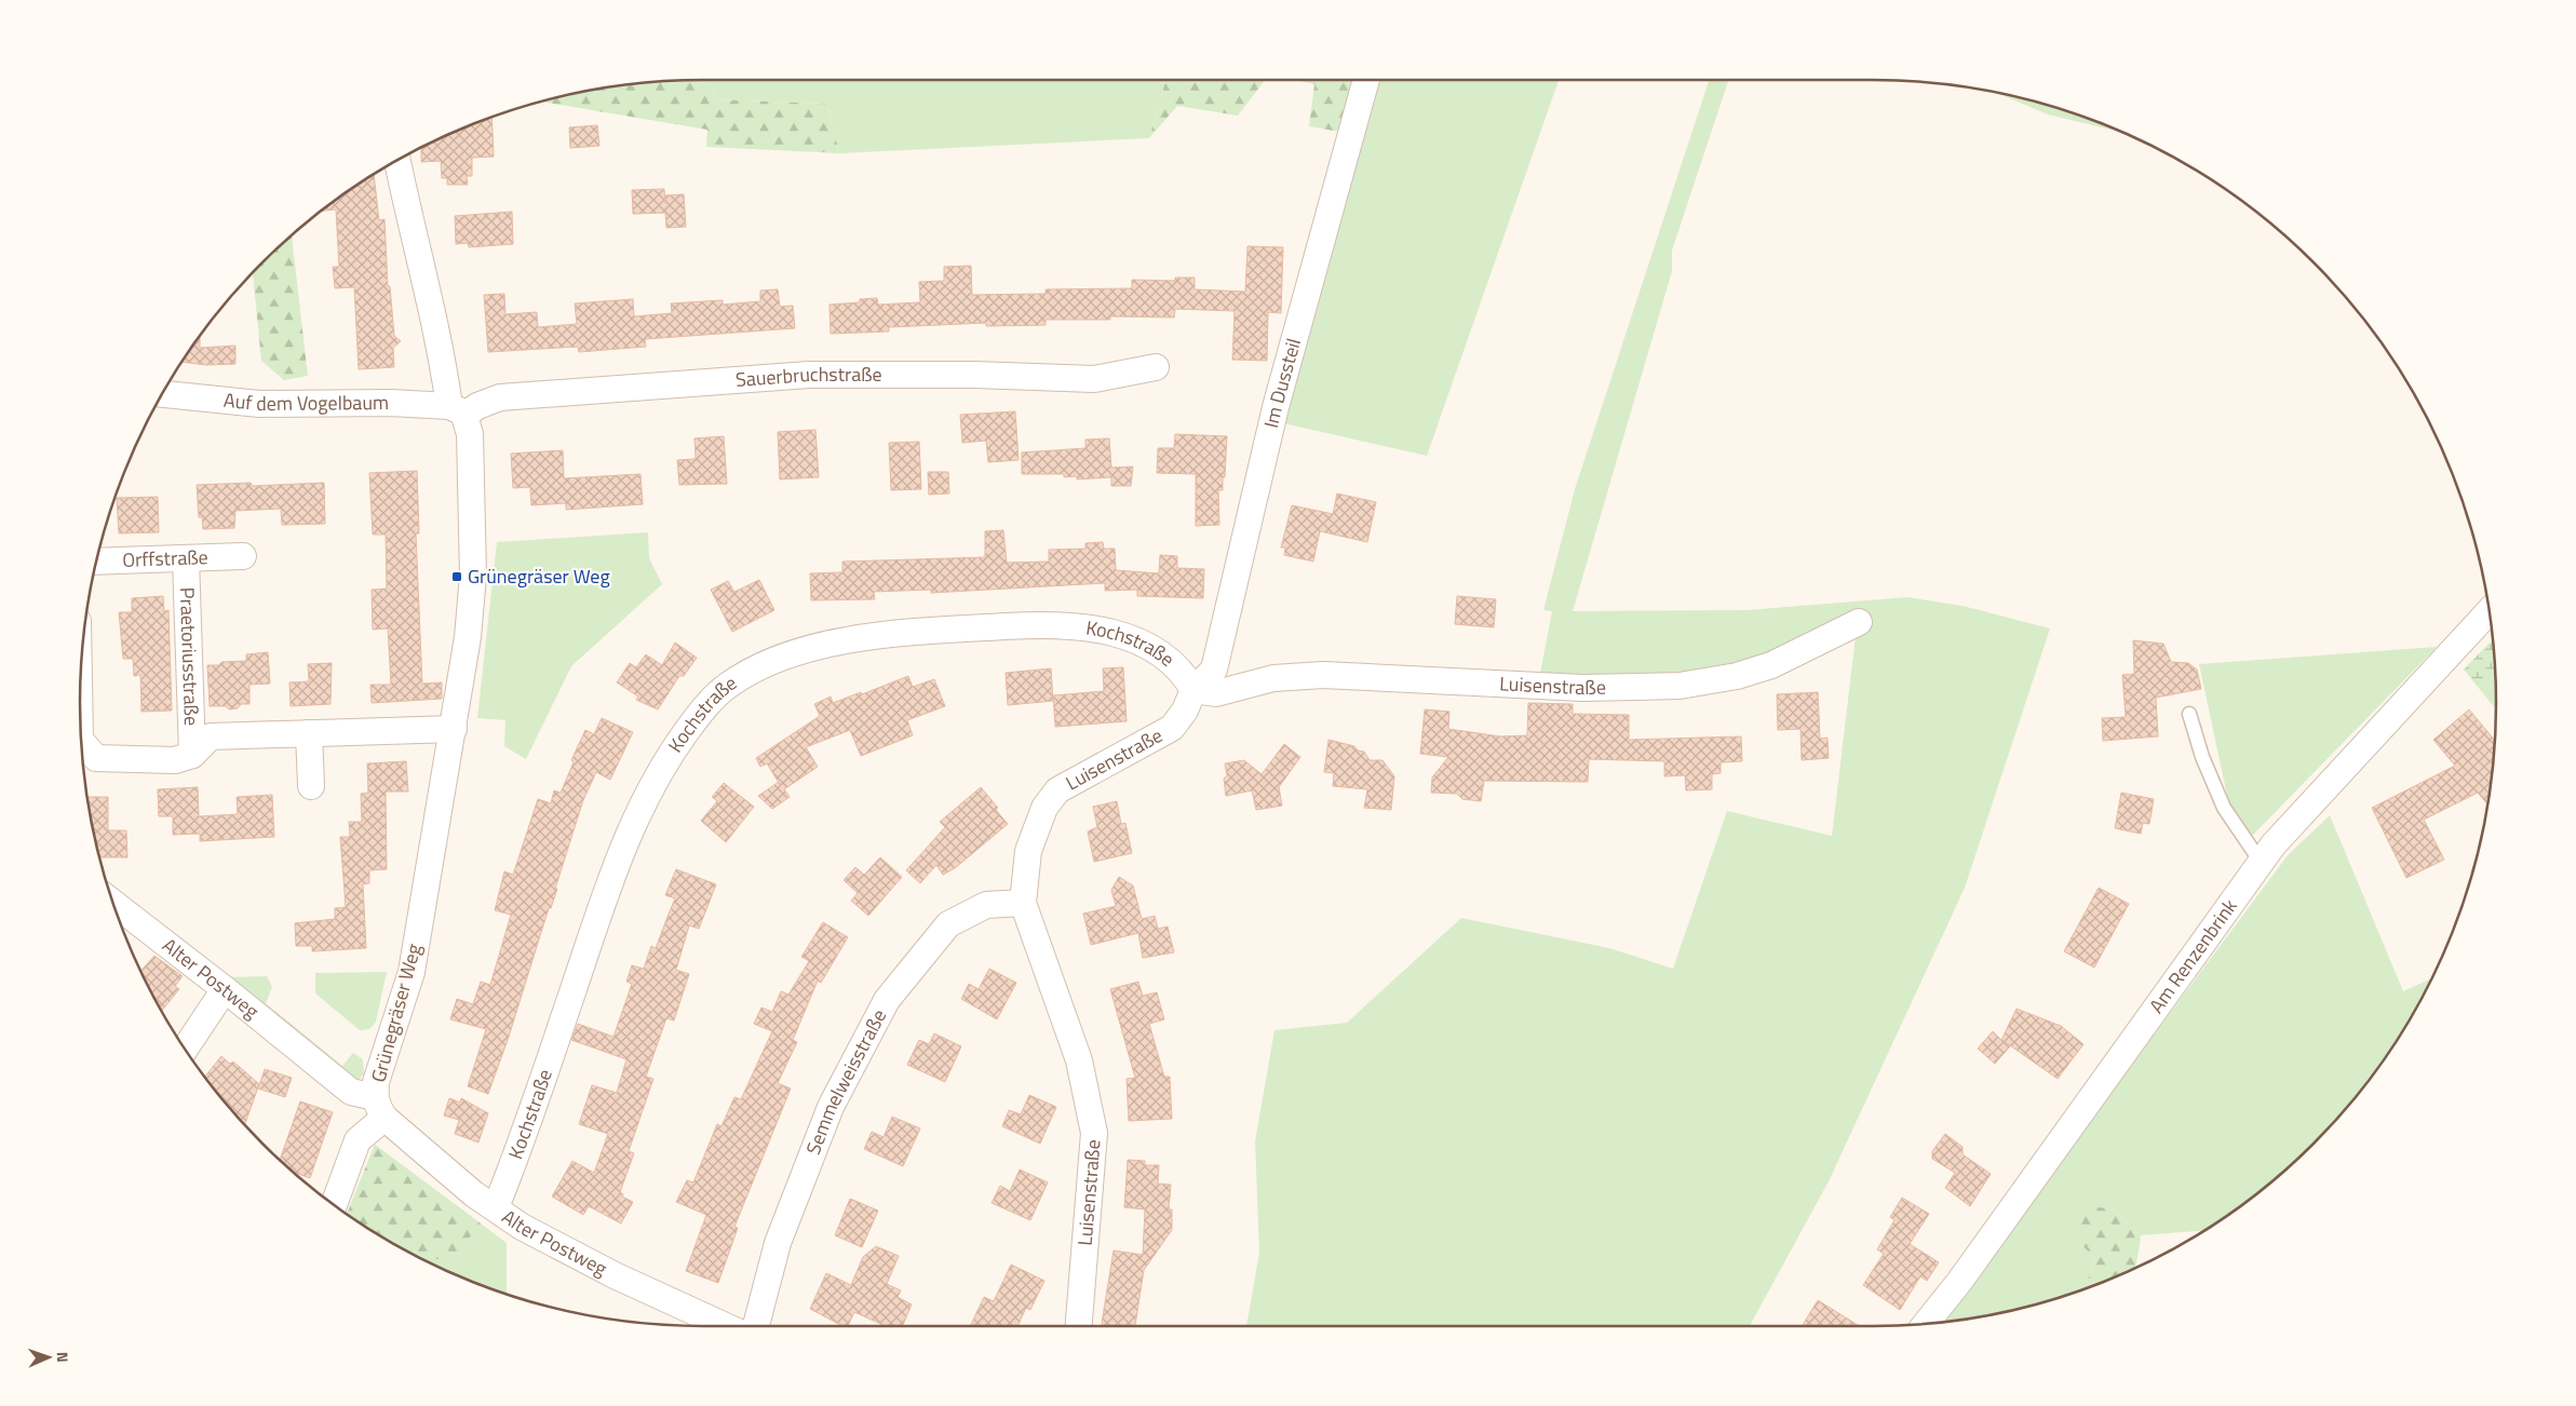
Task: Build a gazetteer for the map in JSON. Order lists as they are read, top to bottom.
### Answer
{
  "streets": {
    "street": [
      "Sauerbruchstraße",
      "Im Dussteil",
      "Auf dem Vogelbaum",
      "Orffstraße",
      "Kochstraße",
      "Praetoriusstraße",
      "Luisenstraße",
      "Am Renzenbrink",
      "Alter Postweg",
      "Grünegräser Weg",
      "Semmelweisstraße"
    ]
  },
  "crossings": [
    ["Sauerbruchstraße", "Auf dem Vogelbaum"],
    ["Sauerbruchstraße", "Grünegräser Weg"],
    ["Im Dussteil", "Kochstraße"],
    ["Im Dussteil", "Luisenstraße"],
    ["Auf dem Vogelbaum", "Grünegräser Weg"],
    ["Orffstraße", "Praetoriusstraße"],
    ["Kochstraße", "Luisenstraße"],
    ["Kochstraße", "Alter Postweg"],
    ["Praetoriusstraße", "Grünegräser Weg"],
    ["Luisenstraße", "Semmelweisstraße"],
    ["Alter Postweg", "Grünegräser Weg"]
  ],
  "places": {
    "transit": ["Grünegräser Weg"]
  },
  "north": "right"
}
